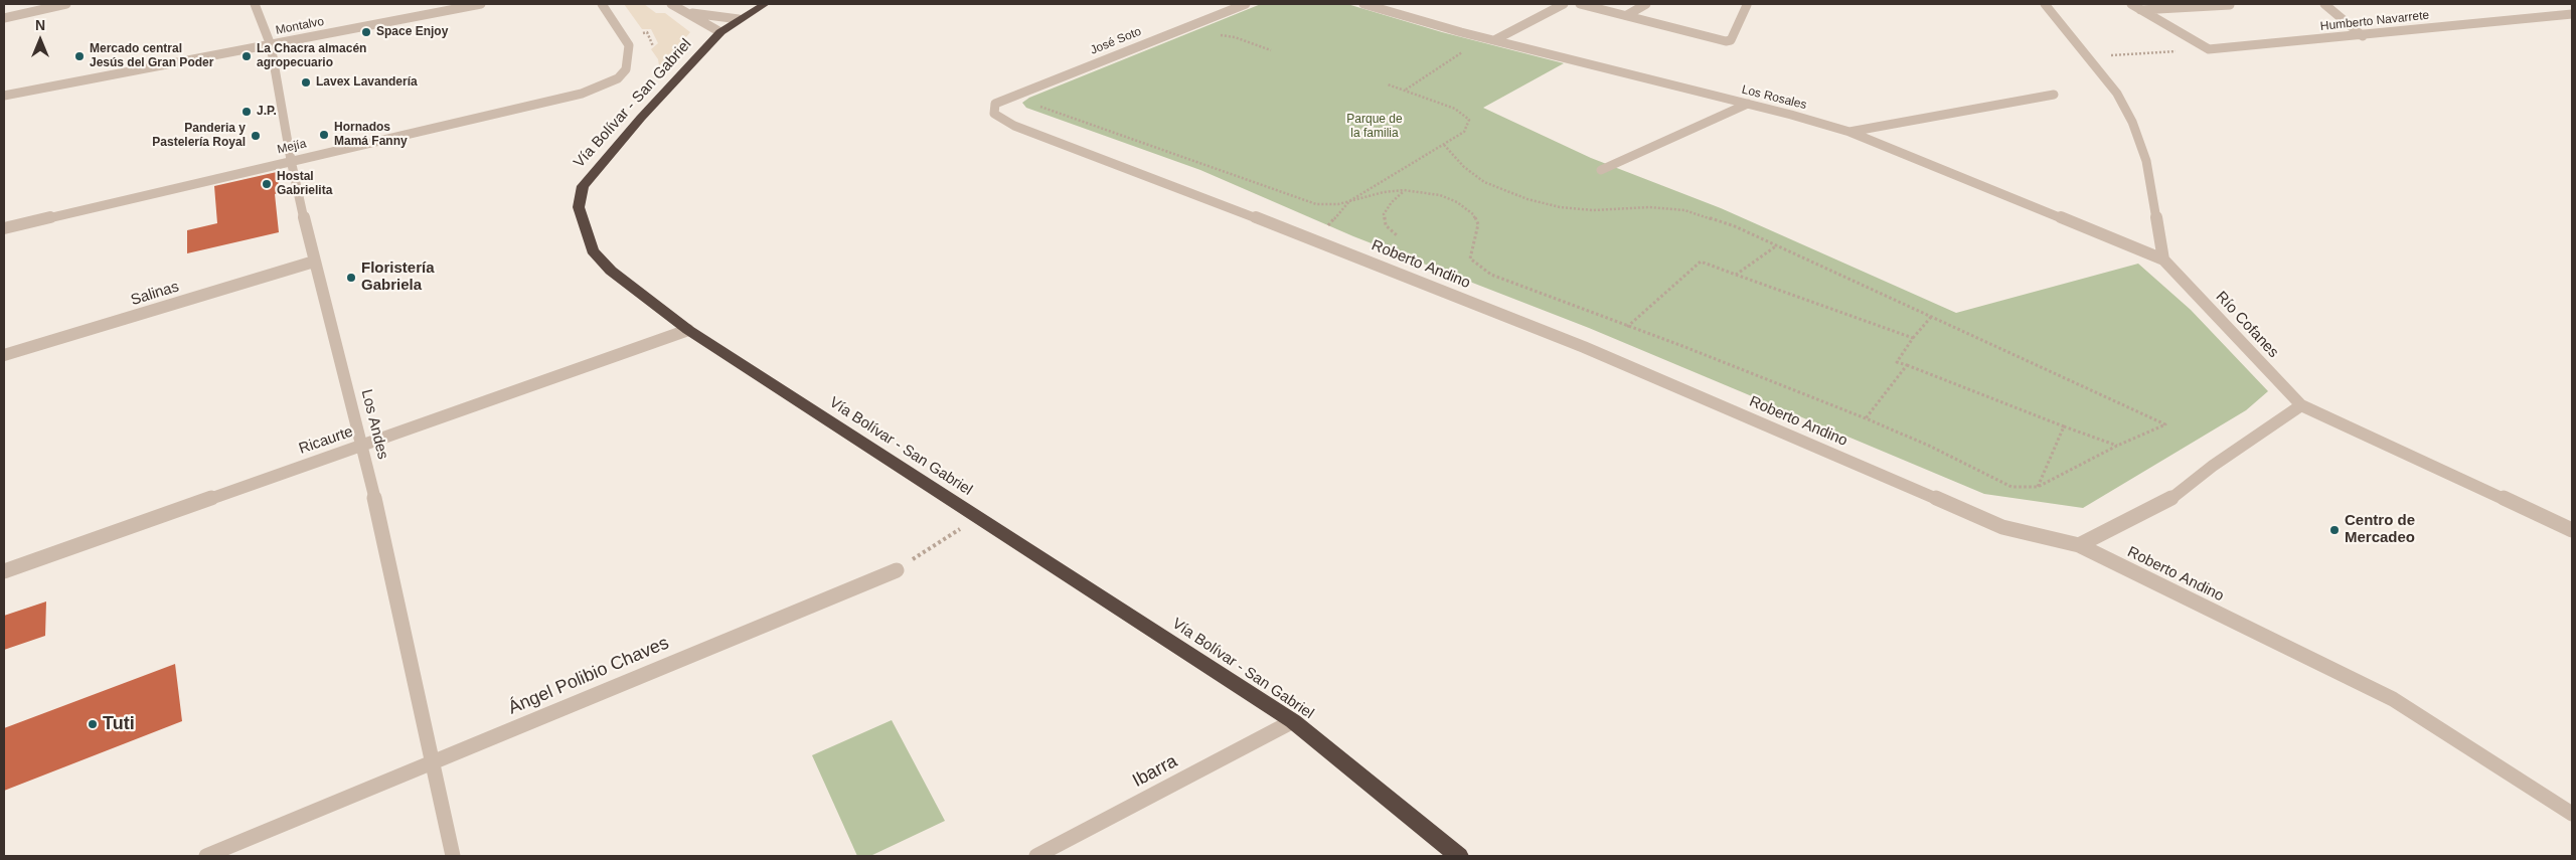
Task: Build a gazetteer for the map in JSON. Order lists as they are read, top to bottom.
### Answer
{
  "streets": {
    "highway": ["Vía Bolívar - San Gabriel"],
    "street": [
      "Humberto Navarrete",
      "Montalvo",
      "José Soto",
      "Los Rosales",
      "Mejía",
      "Roberto Andino",
      "Salinas",
      "Río Cofanes",
      "Los Andes",
      "Ricaurte",
      "Ángel Polibio Chaves",
      "Ibarra"
    ]
  },
  "crossings": [
    ["Montalvo", "Los Andes"],
    ["José Soto", "Roberto Andino"],
    ["Los Rosales", "Río Cofanes"],
    ["Vía Bolívar - San Gabriel", "Ricaurte"],
    ["Vía Bolívar - San Gabriel", "Ibarra"],
    ["Mejía", "Los Andes"],
    ["Salinas", "Los Andes"],
    ["Los Andes", "Ricaurte"],
    ["Los Andes", "Ángel Polibio Chaves"]
  ],
  "parks": ["Parque de la familia"],
  "places": [
    "Space Enjoy",
    "Mercado central Jesús del Gran Poder",
    "La Chacra almacén agropecuario",
    "Lavex Lavandería",
    "J.P.",
    "Hornados Mamá Fanny",
    "Panderia y Pastelería Royal",
    "Hostal Gabrielita",
    "Floristería Gabriela",
    "Centro de Mercadeo",
    "Tuti"
  ],
  "north": "top"
}
